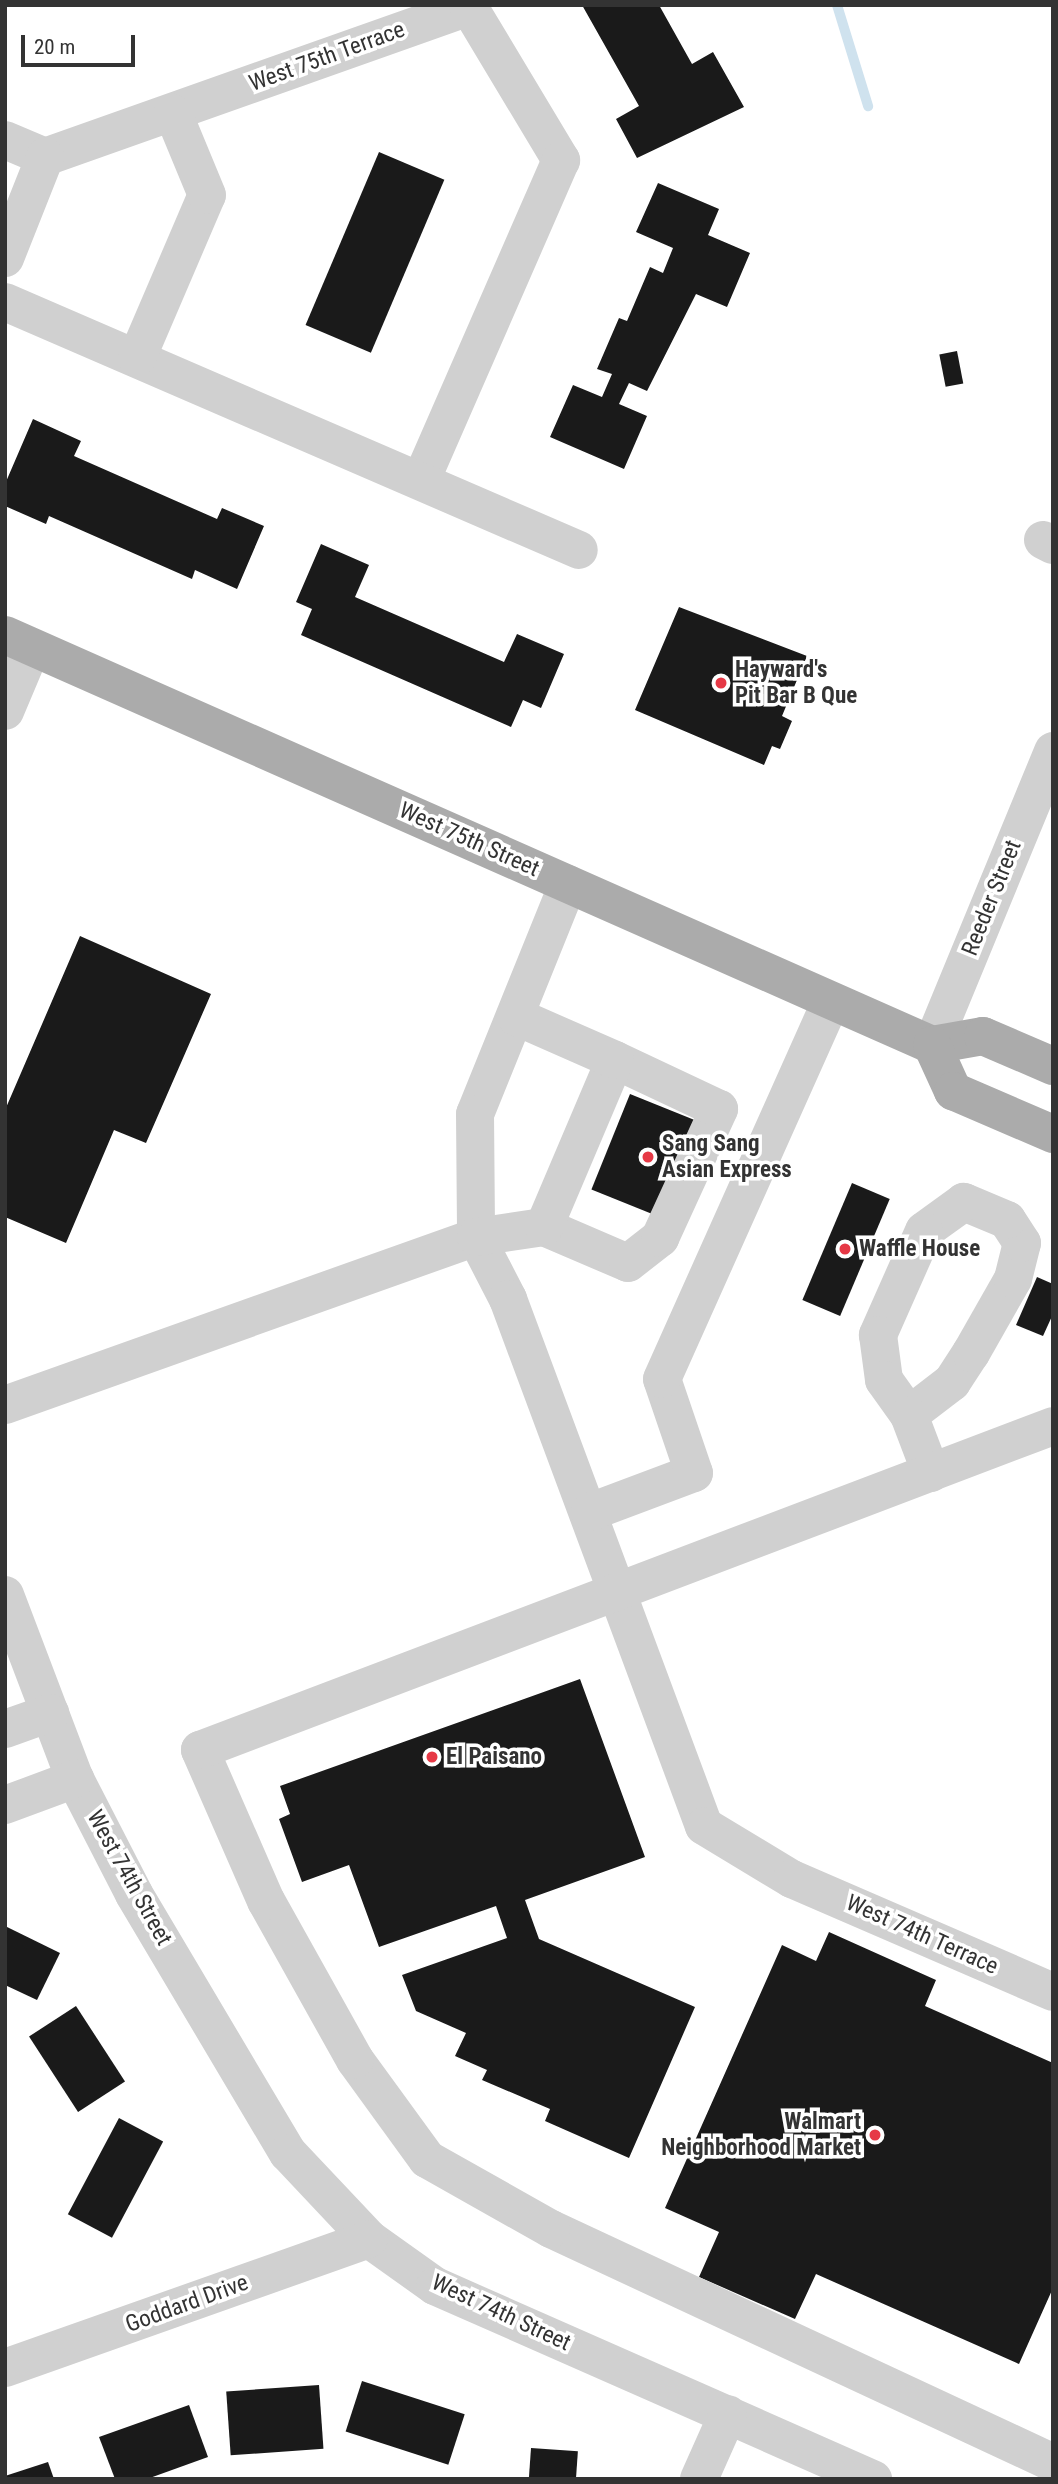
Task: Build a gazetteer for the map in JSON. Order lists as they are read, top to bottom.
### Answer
{
  "streets": {
    "main road": ["West 75th Street"],
    "street": [
      "West 75th Terrace",
      "Reeder Street",
      "West 74th Street",
      "West 74th Terrace",
      "Goddard Drive"
    ]
  },
  "crossings": [
    ["West 75th Street", "Reeder Street"],
    ["West 74th Street", "Goddard Drive"]
  ],
  "places": [
    "Hayward's Pit Bar B Que",
    "Sang Sang Asian Express",
    "Waffle House",
    "El Paisano",
    "Walmart Neighborhood Market"
  ],
  "scale_bar": "20 m"
}
